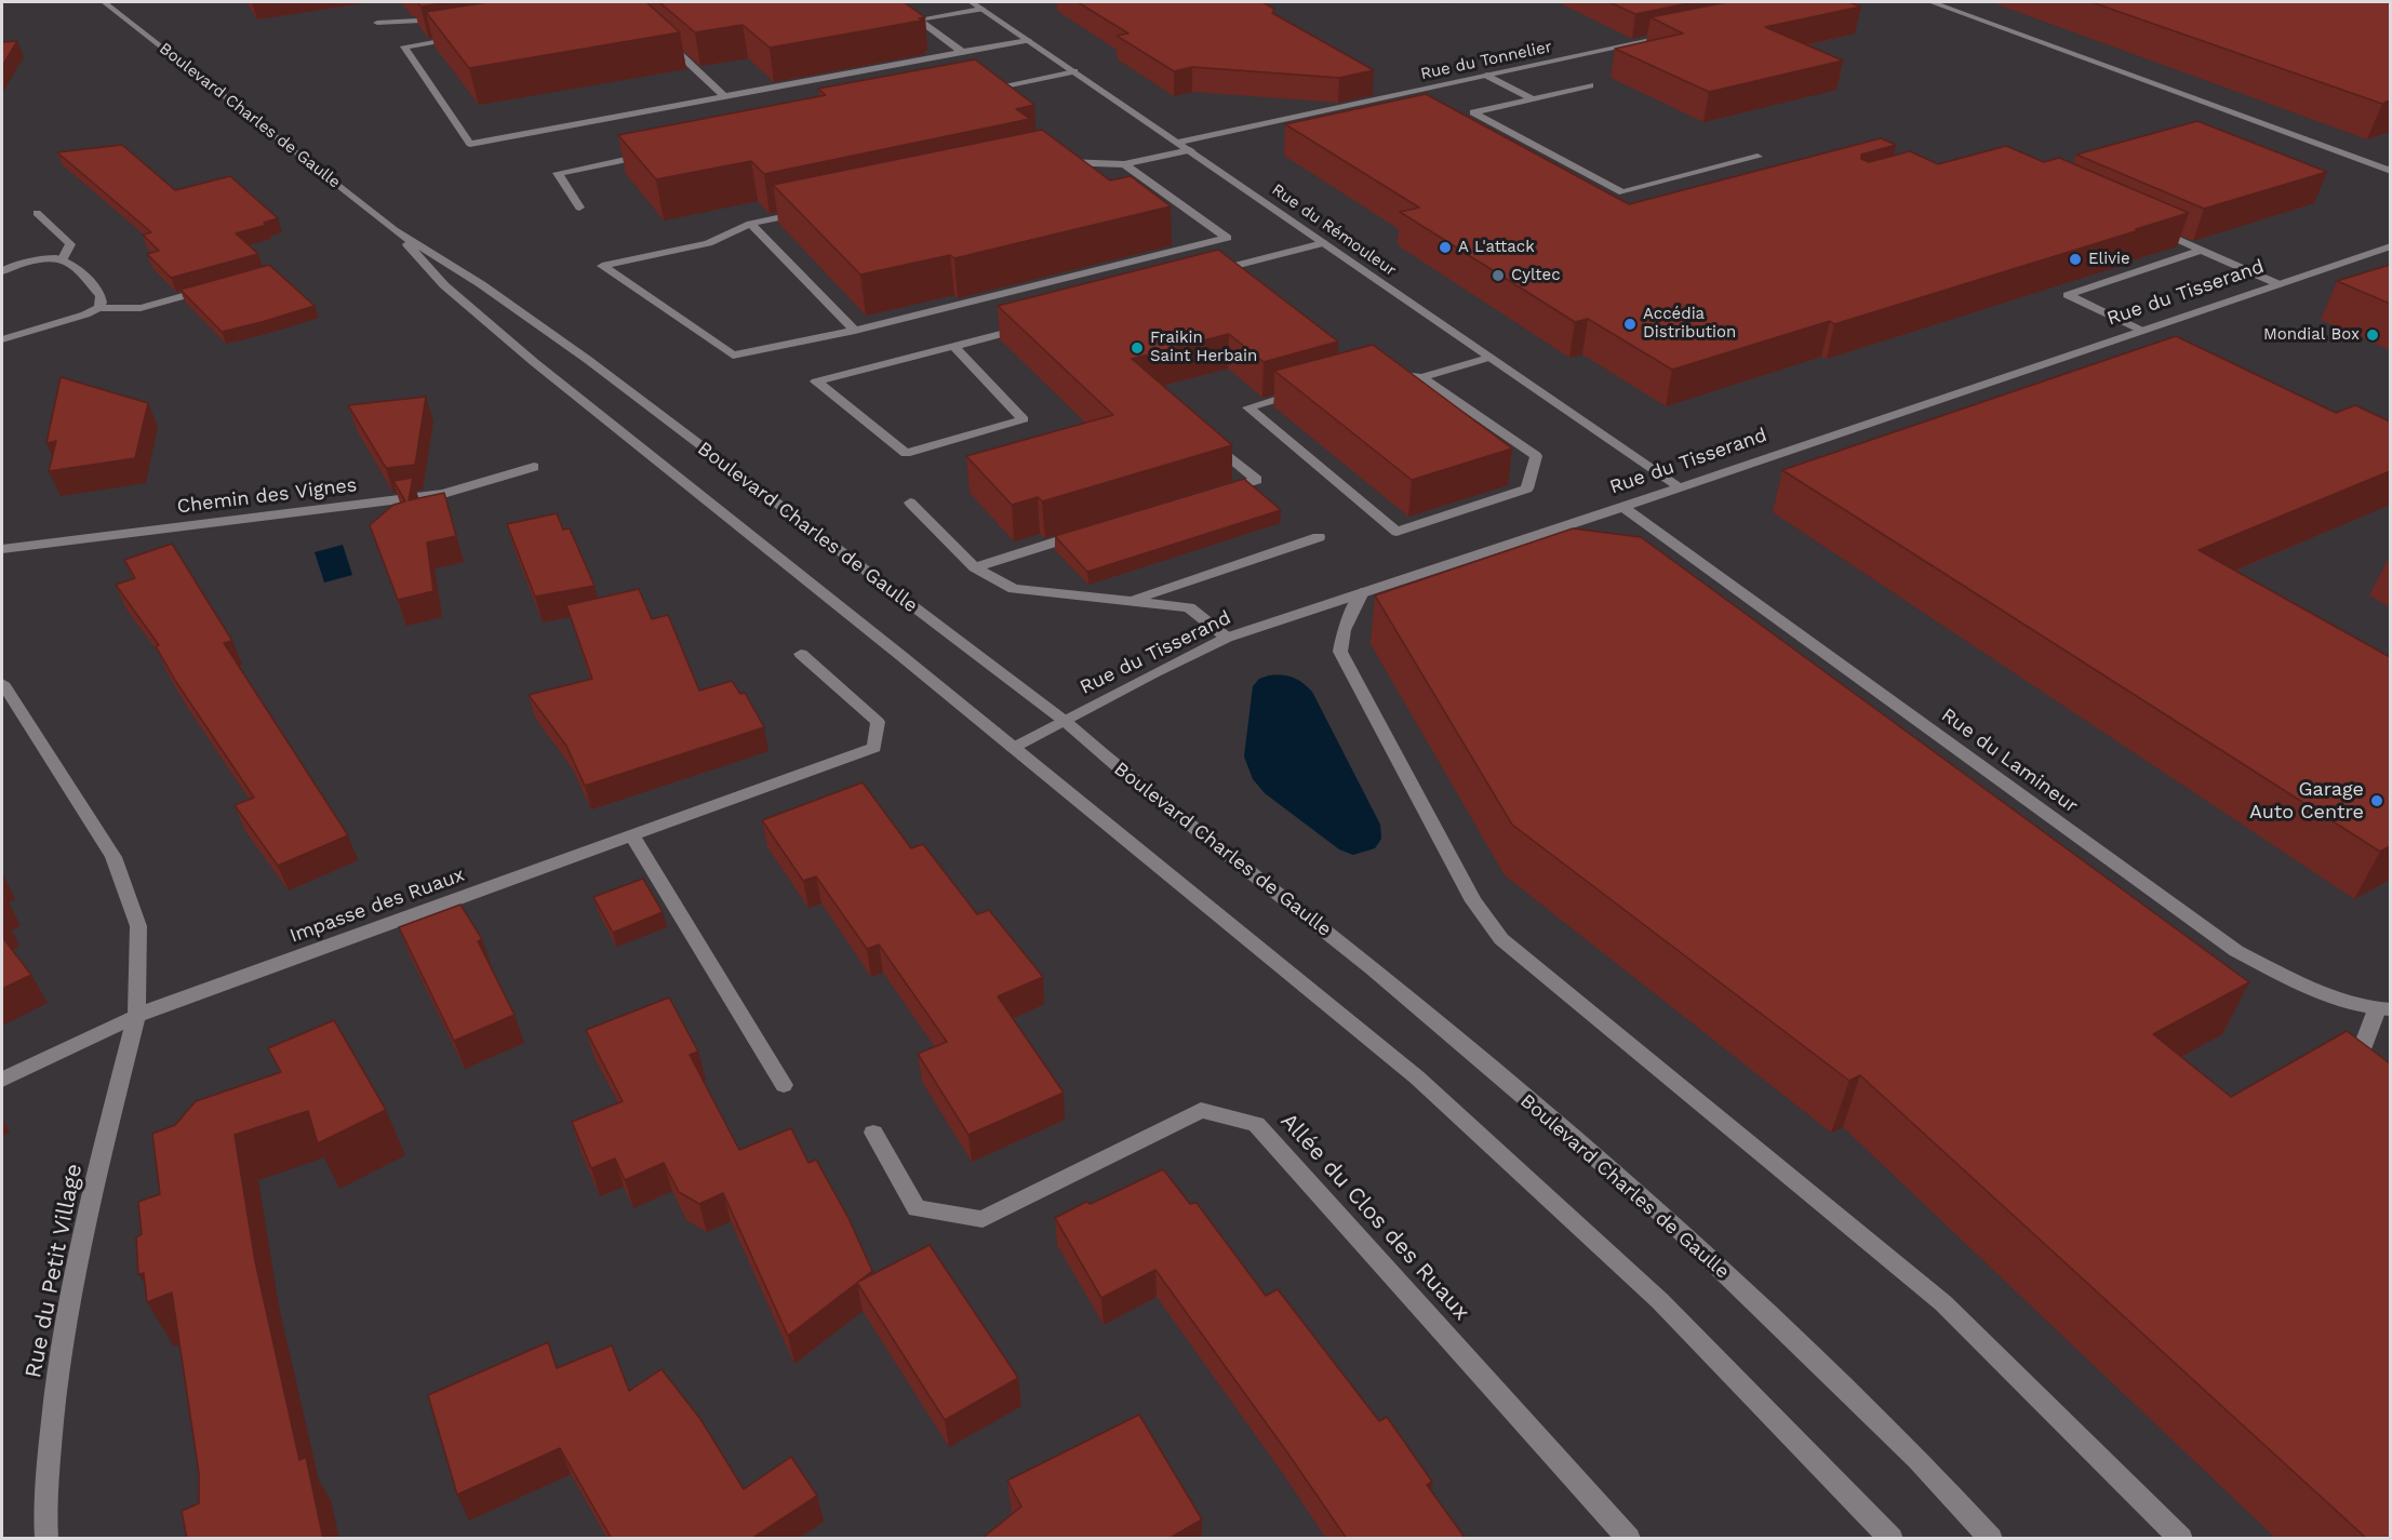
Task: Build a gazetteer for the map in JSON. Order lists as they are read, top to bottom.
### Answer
{
  "streets": {
    "street": [
      "Rue du Tonnelier",
      "Boulevard Charles de Gaulle",
      "Rue du Rémouleur",
      "Rue du Tisserand",
      "Chemin des Vignes",
      "Rue du Lamineur",
      "Impasse des Ruaux",
      "Allée du Clos des Ruaux",
      "Rue du Petit Village"
    ]
  },
  "crossings": [
    ["Rue du Tonnelier", "Rue du Rémouleur"],
    ["Boulevard Charles de Gaulle", "Rue du Tisserand"],
    ["Rue du Rémouleur", "Rue du Tisserand"],
    ["Rue du Tisserand", "Rue du Lamineur"],
    ["Impasse des Ruaux", "Rue du Petit Village"]
  ],
  "places": [
    "A L'attack",
    "Elivie",
    "Cyltec",
    "Accédia Distribution",
    "Mondial Box",
    "Fraikin Saint Herbain",
    "Garage Auto Centre"
  ]
}
